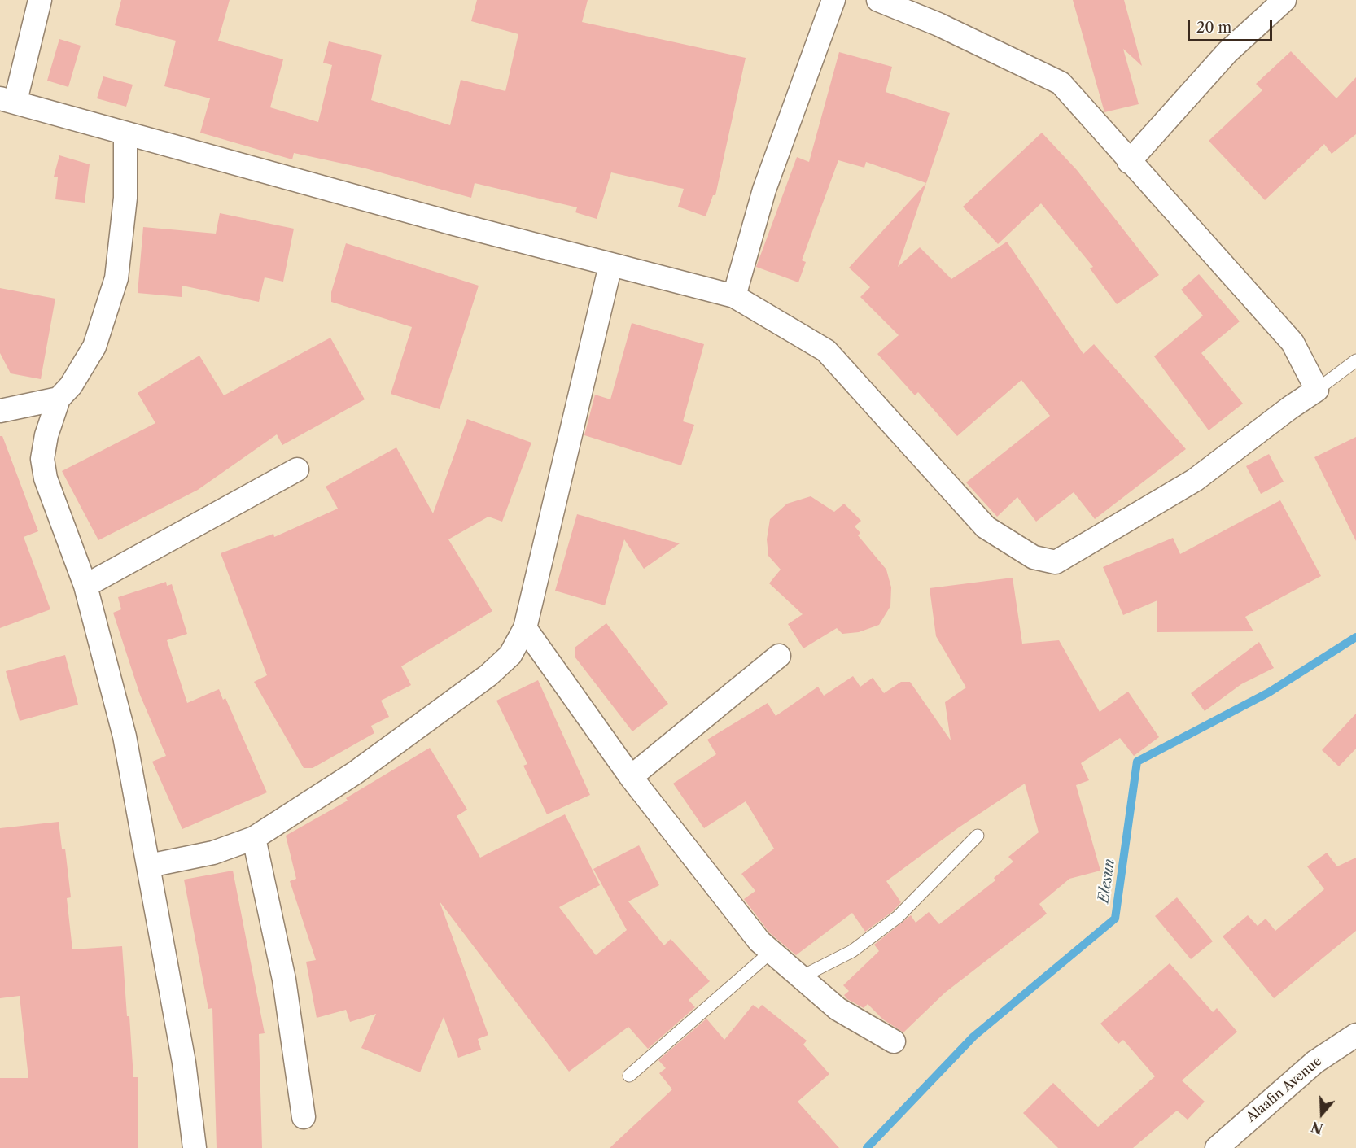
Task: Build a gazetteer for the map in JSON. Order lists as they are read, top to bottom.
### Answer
{
  "streets": {
    "street": ["Alaafin Avenue"]
  },
  "water": ["Elesun"],
  "scale_bar": "20 m",
  "north": "bottom"
}
